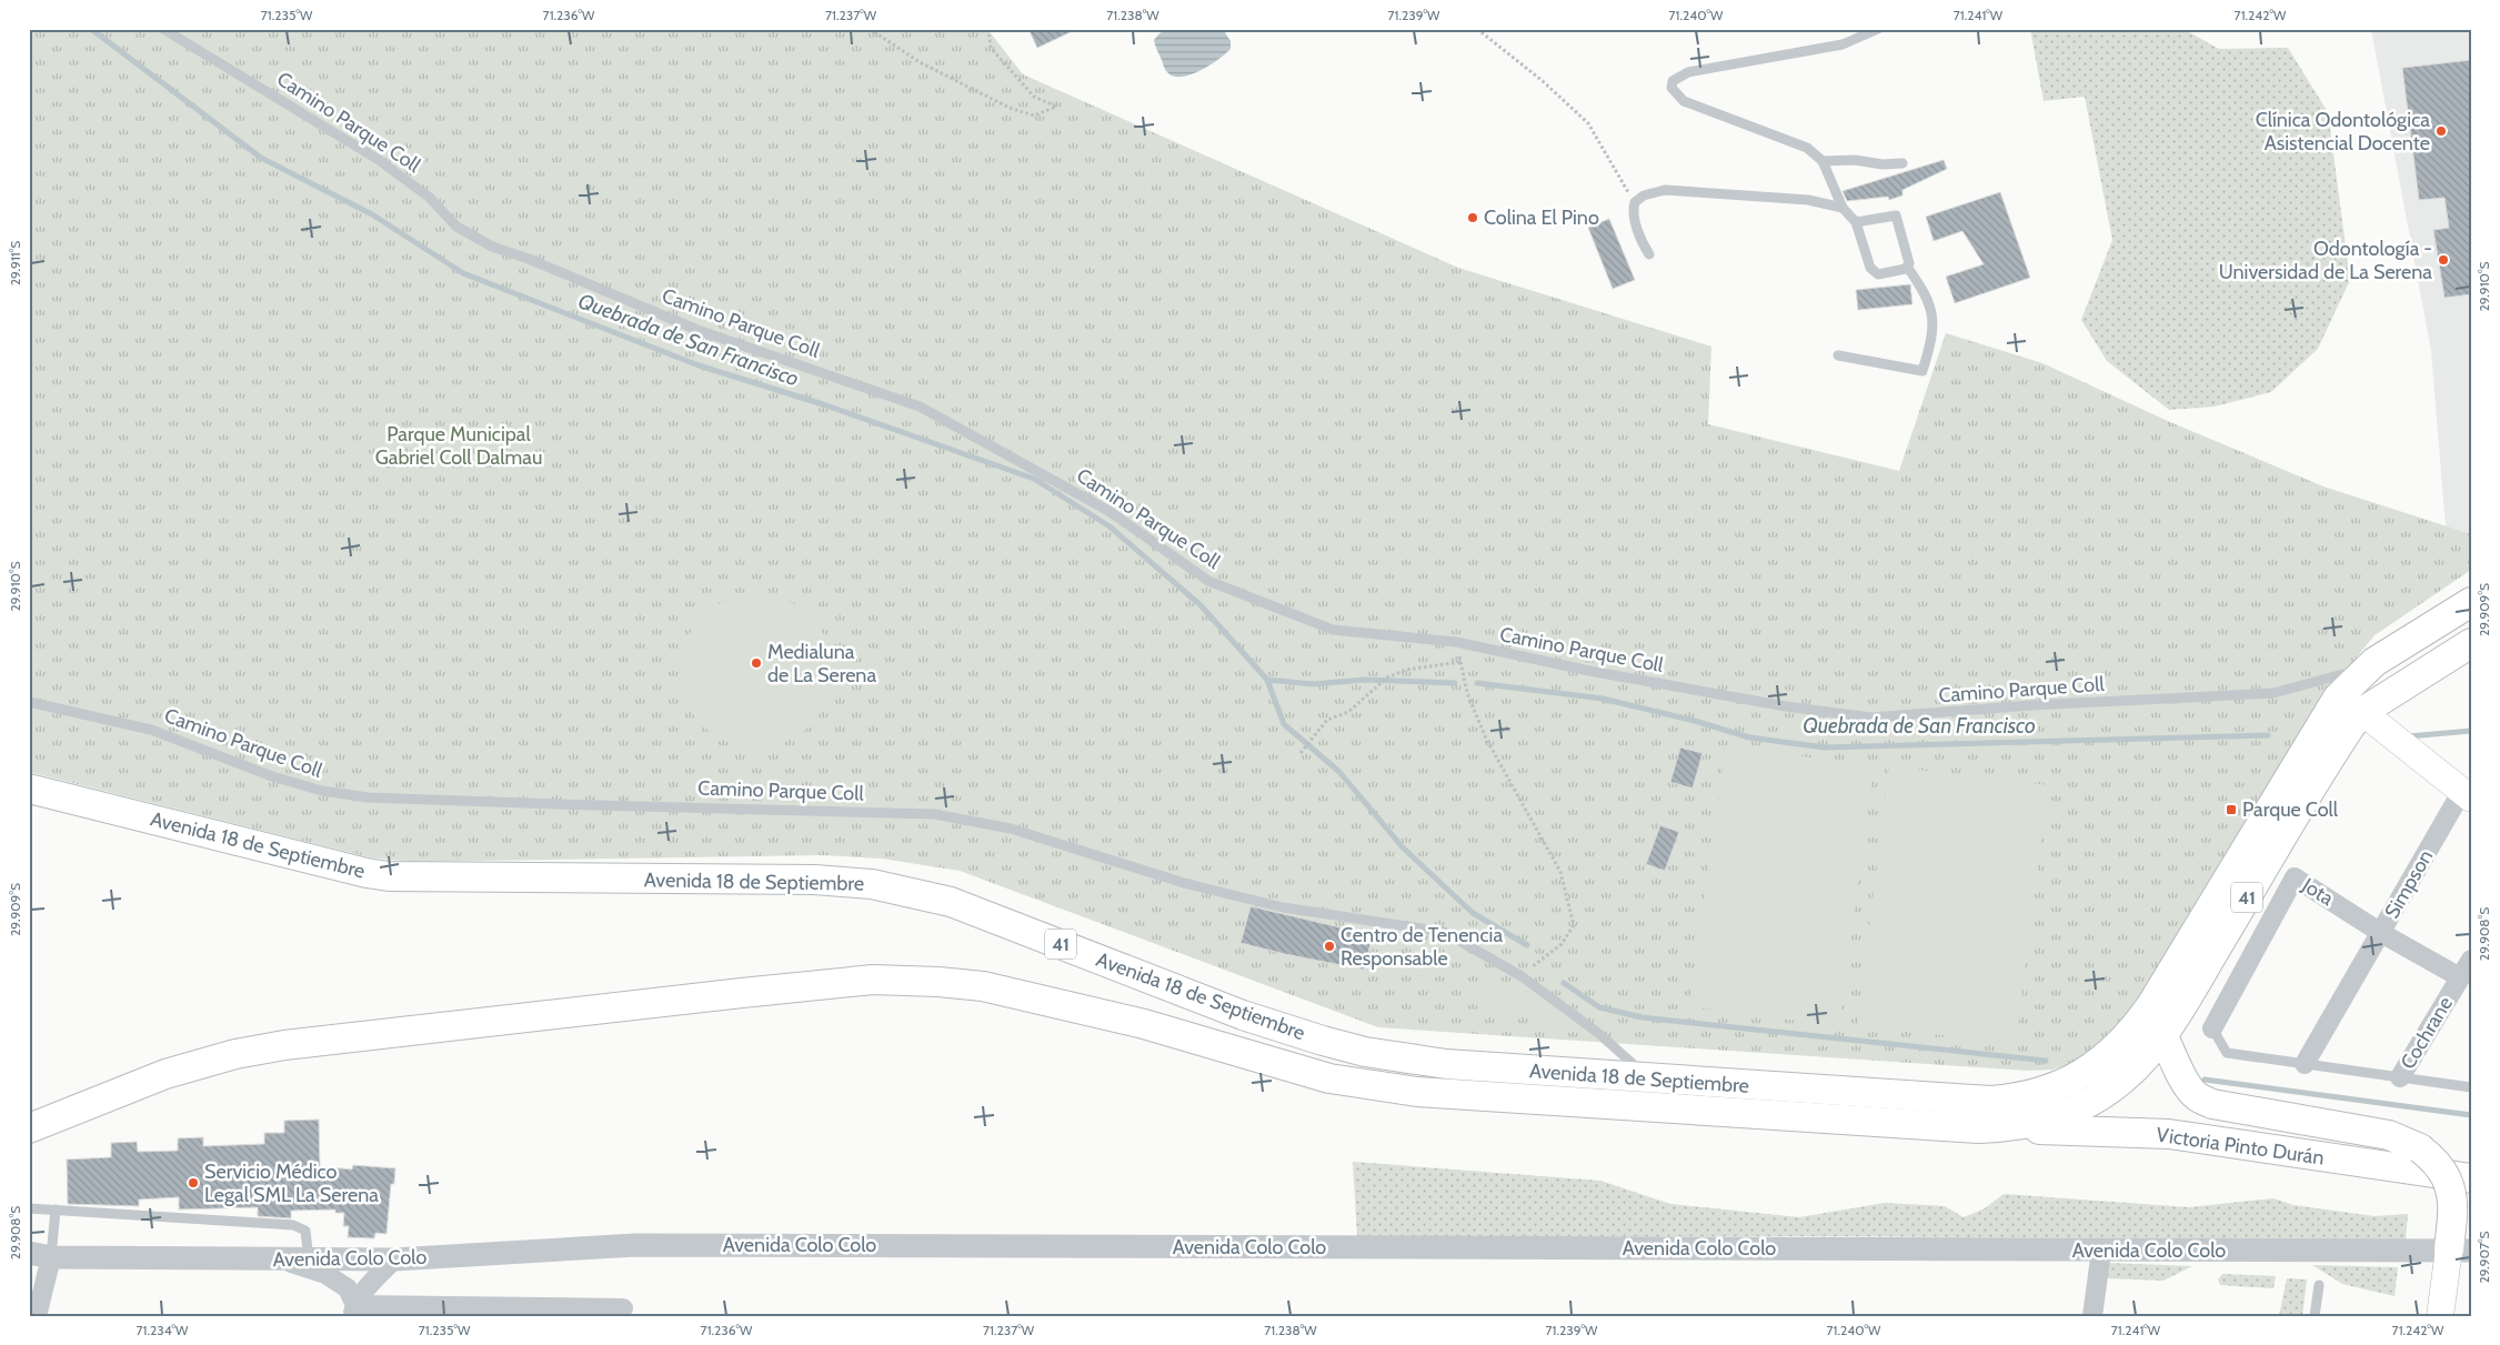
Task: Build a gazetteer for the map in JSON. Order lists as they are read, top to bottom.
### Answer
{
  "streets": {
    "main road": ["Avenida 18 de Septiembre", "41", "Victoria Pinto Durán"],
    "street": [
      "Simpson",
      "Jota",
      "Cochrane",
      "Avenida Colo Colo"
    ],
    "lane": ["Camino Parque Coll"]
  },
  "crossings": [
    ["Camino Parque Coll", "Avenida 18 de Septiembre"],
    ["Camino Parque Coll", "41"],
    ["Avenida 18 de Septiembre", "41"],
    ["Avenida 18 de Septiembre", "Victoria Pinto Durán"],
    ["Simpson", "Jota"],
    ["Jota", "Cochrane"],
    ["41", "Victoria Pinto Durán"]
  ],
  "water": ["Quebrada de San Francisco"],
  "parks": ["Parque Municipal Gabriel Coll Dalmau"],
  "places": {
    "other": [
      "Clínica Odontológica Asistencial Docente",
      "Colina El Pino",
      "Odontología - Universidad de La Serena",
      "Medialuna de La Serena",
      "Centro de Tenencia Responsable",
      "Servicio Médico Legal SML La Serena"
    ],
    "transit": ["Parque Coll"]
  },
  "coordinates": [
    "71.235°W",
    "71.236°W",
    "71.237°W",
    "71.238°W",
    "71.239°W",
    "71.240°W",
    "71.241°W",
    "71.242°W",
    "29.911°S",
    "29.910°S",
    "29.909°S",
    "29.908°S",
    "29.907°S",
    "71.234°W"
  ]
}
